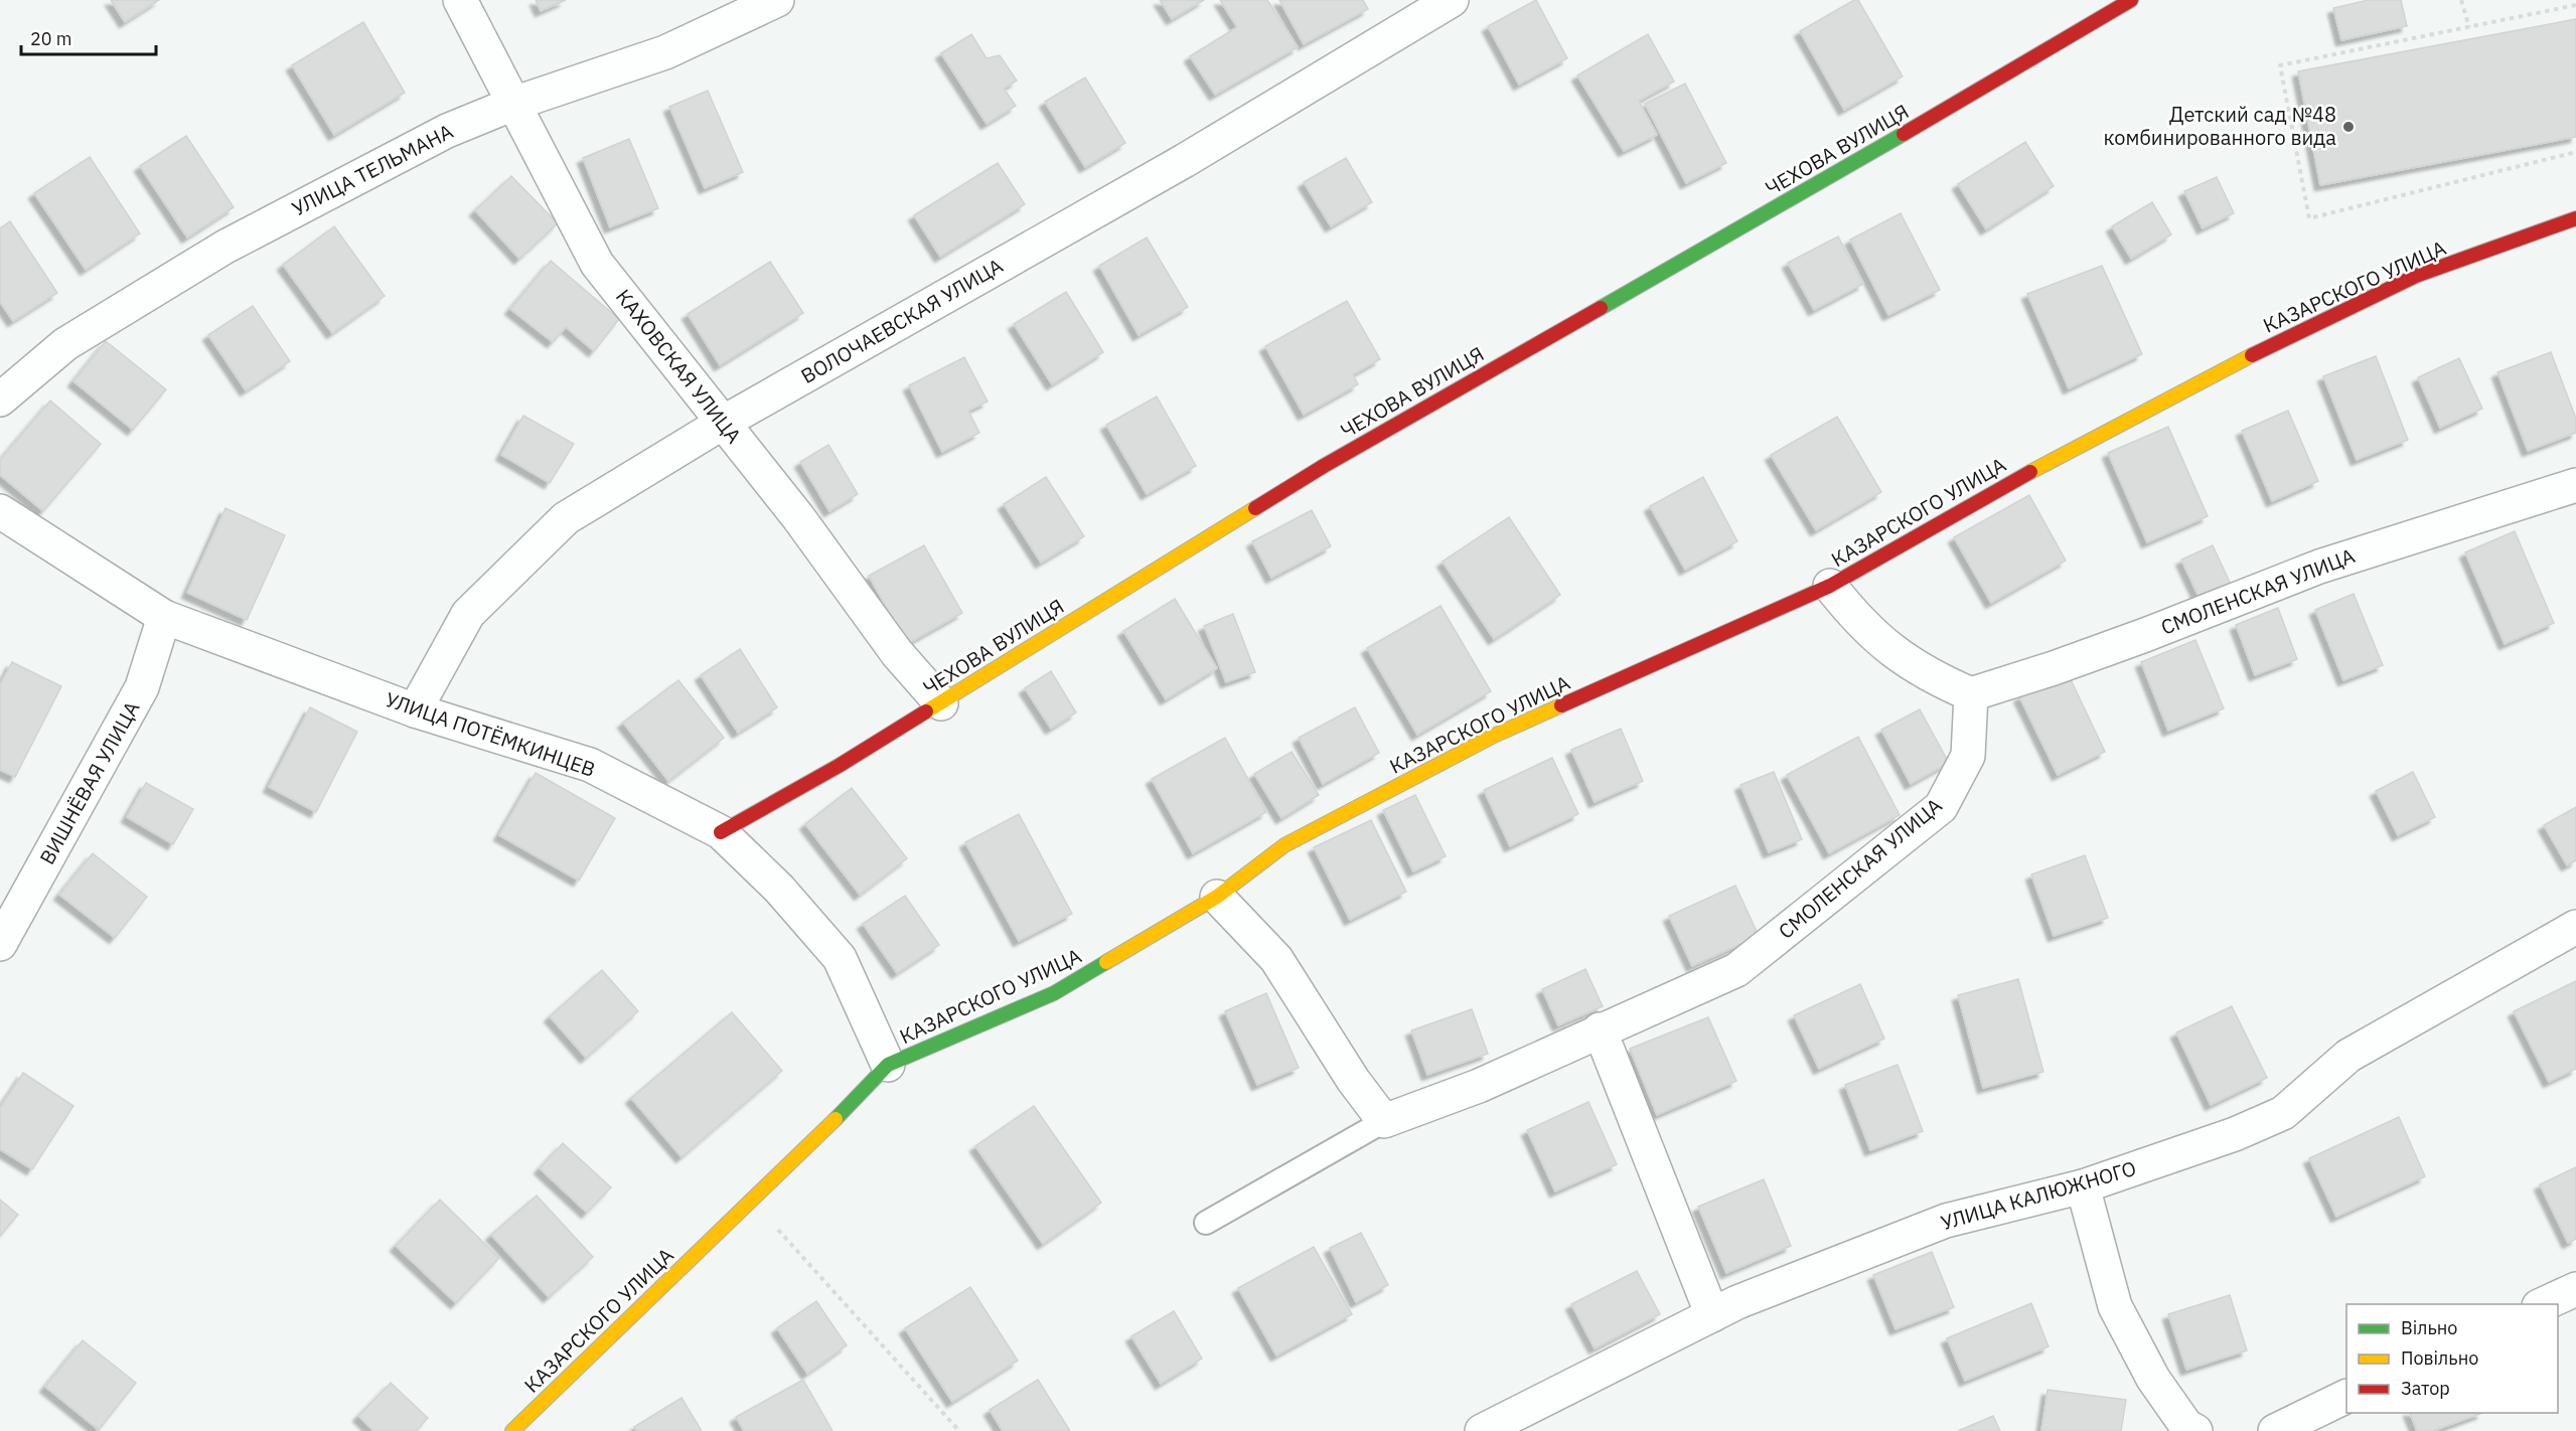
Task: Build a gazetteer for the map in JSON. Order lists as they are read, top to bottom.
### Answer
{
  "streets": {
    "street": [
      "ЧЕХОВА ВУЛИЦЯ",
      "УЛИЦА ТЕЛЬМАНА",
      "КАЗАРСКОГО УЛИЦА",
      "ВОЛОЧАЕВСКАЯ УЛИЦА",
      "КАХОВСКАЯ УЛИЦА",
      "СМОЛЕНСКАЯ УЛИЦА",
      "УЛИЦА ПОТЁМКИНЦЕВ",
      "ВИШНЁВАЯ УЛИЦА",
      "УЛИЦА КАЛЮЖНОГО"
    ]
  },
  "crossings": [
    ["ЧЕХОВА ВУЛИЦЯ", "КАХОВСКАЯ УЛИЦА"],
    ["ЧЕХОВА ВУЛИЦЯ", "УЛИЦА ПОТЁМКИНЦЕВ"],
    ["УЛИЦА ТЕЛЬМАНА", "КАХОВСКАЯ УЛИЦА"],
    ["КАЗАРСКОГО УЛИЦА", "УЛИЦА ПОТЁМКИНЦЕВ"],
    ["ВОЛОЧАЕВСКАЯ УЛИЦА", "КАХОВСКАЯ УЛИЦА"],
    ["ВОЛОЧАЕВСКАЯ УЛИЦА", "УЛИЦА ПОТЁМКИНЦЕВ"],
    ["УЛИЦА ПОТЁМКИНЦЕВ", "ВИШНЁВАЯ УЛИЦА"]
  ],
  "places": ["Детский сад №48 комбинированного вида"],
  "legend": ["Вільно", "Повільно", "Затор"],
  "scale_bar": "20 m"
}
